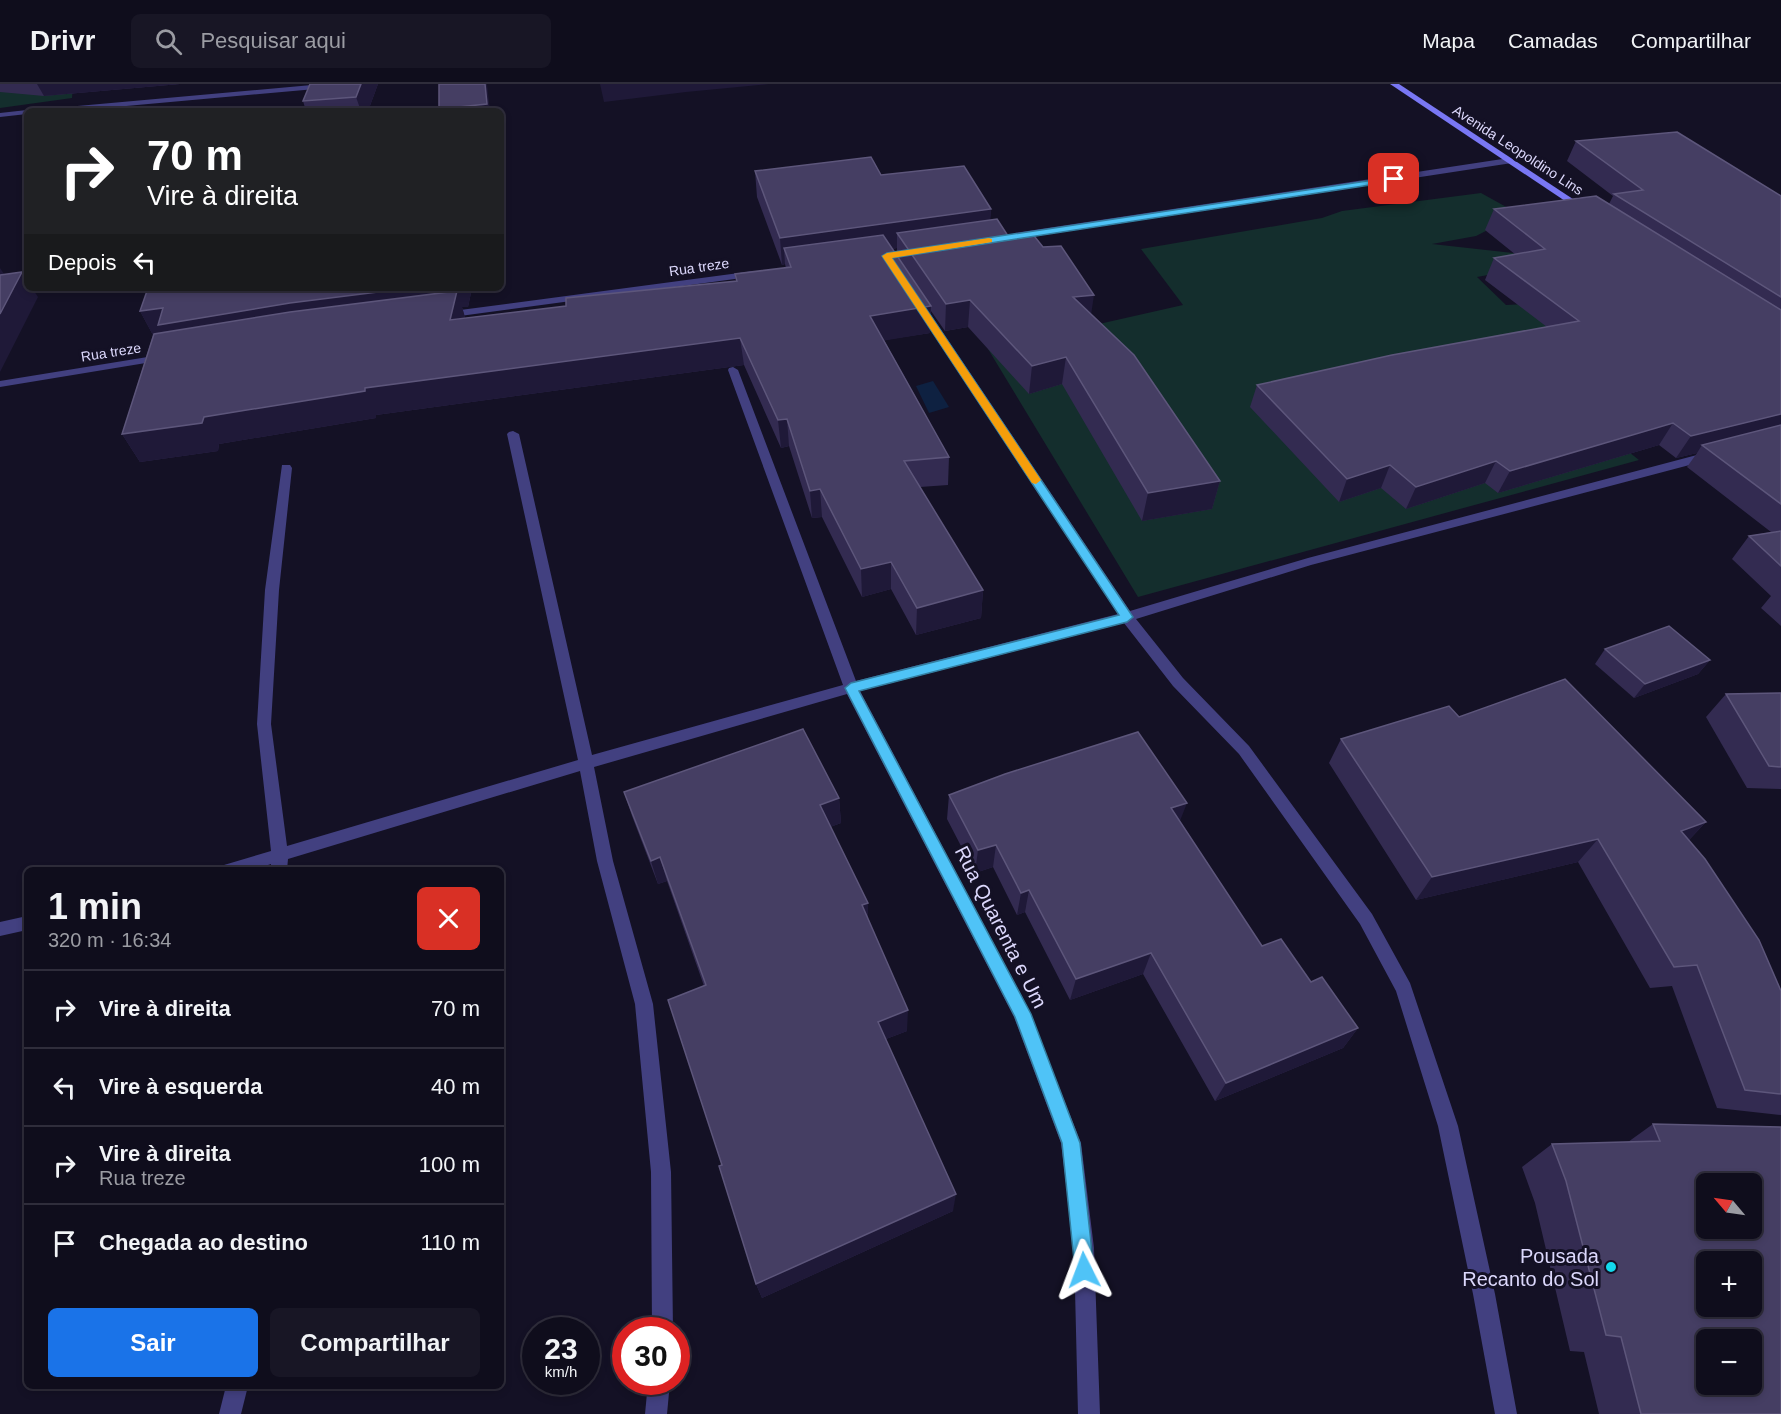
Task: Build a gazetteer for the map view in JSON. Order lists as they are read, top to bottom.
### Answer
{
  "streets": {
    "main road": ["Avenida Leopoldino Lins"],
    "street": ["Rua treze", "Rua Quarenta e Um"]
  },
  "places": ["Pousada Recanto do Sol"],
  "north": "top left",
  "page": {
    "header": "Drivr",
    "search": "Pesquisar aqui",
    "nav": ["Mapa", "Camadas", "Compartilhar"],
    "turn": ["70 m", "Vire à direita"],
    "then": "Depois",
    "heading": ["1 min", "320 m · 16:34"],
    "list": [
      {
        "name": "Vire à direita",
        "value": "70 m"
      },
      {
        "name": "Vire à esquerda",
        "value": "40 m"
      },
      {
        "name": "Vire à direita",
        "note": "Rua treze",
        "value": "100 m"
      },
      {
        "name": "Chegada ao destino",
        "value": "110 m"
      }
    ],
    "map_buttons": ["+", "−"],
    "buttons": ["Sair", "Compartilhar"],
    "speed": "23 km/h",
    "limit": "30"
  }
}
